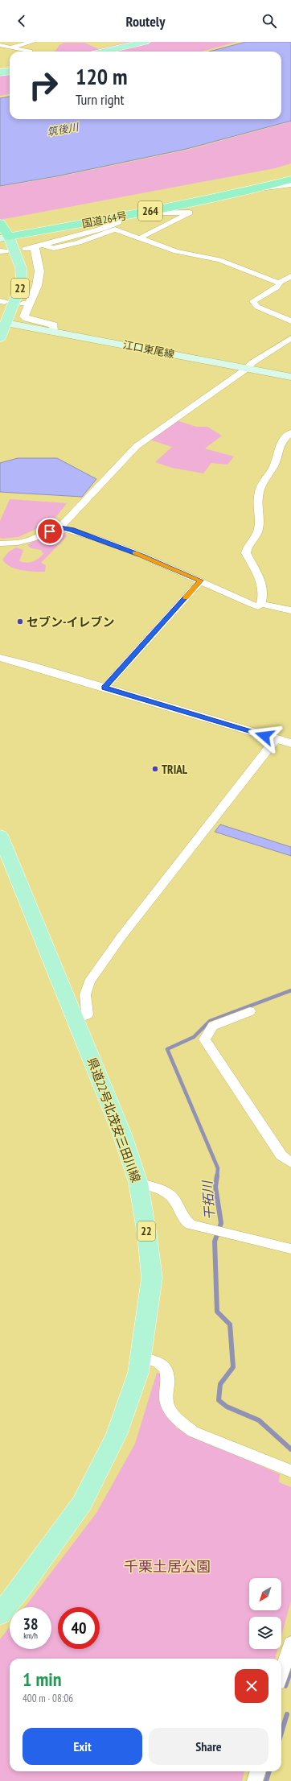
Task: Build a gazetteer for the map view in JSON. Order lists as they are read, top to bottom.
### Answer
{
  "streets": {
    "highway": ["264", "国道264号"],
    "main road": ["22", "江口東尾線", "県道22号北茂安三田川線"]
  },
  "crossings": [
    ["国道264号", "22"],
    ["22", "江口東尾線"]
  ],
  "water": ["筑後川", "干拓川"],
  "parks": ["千栗土居公園"],
  "places": ["セブン-イレブン", "TRIAL"],
  "north": "bottom left",
  "page": {
    "header": "Routely",
    "turn": ["120 m", "Turn right"],
    "speed": "38 km/h",
    "limit": "40",
    "heading": ["1 min", "400 m · 08:06"],
    "buttons": ["Exit", "Share"]
  }
}
